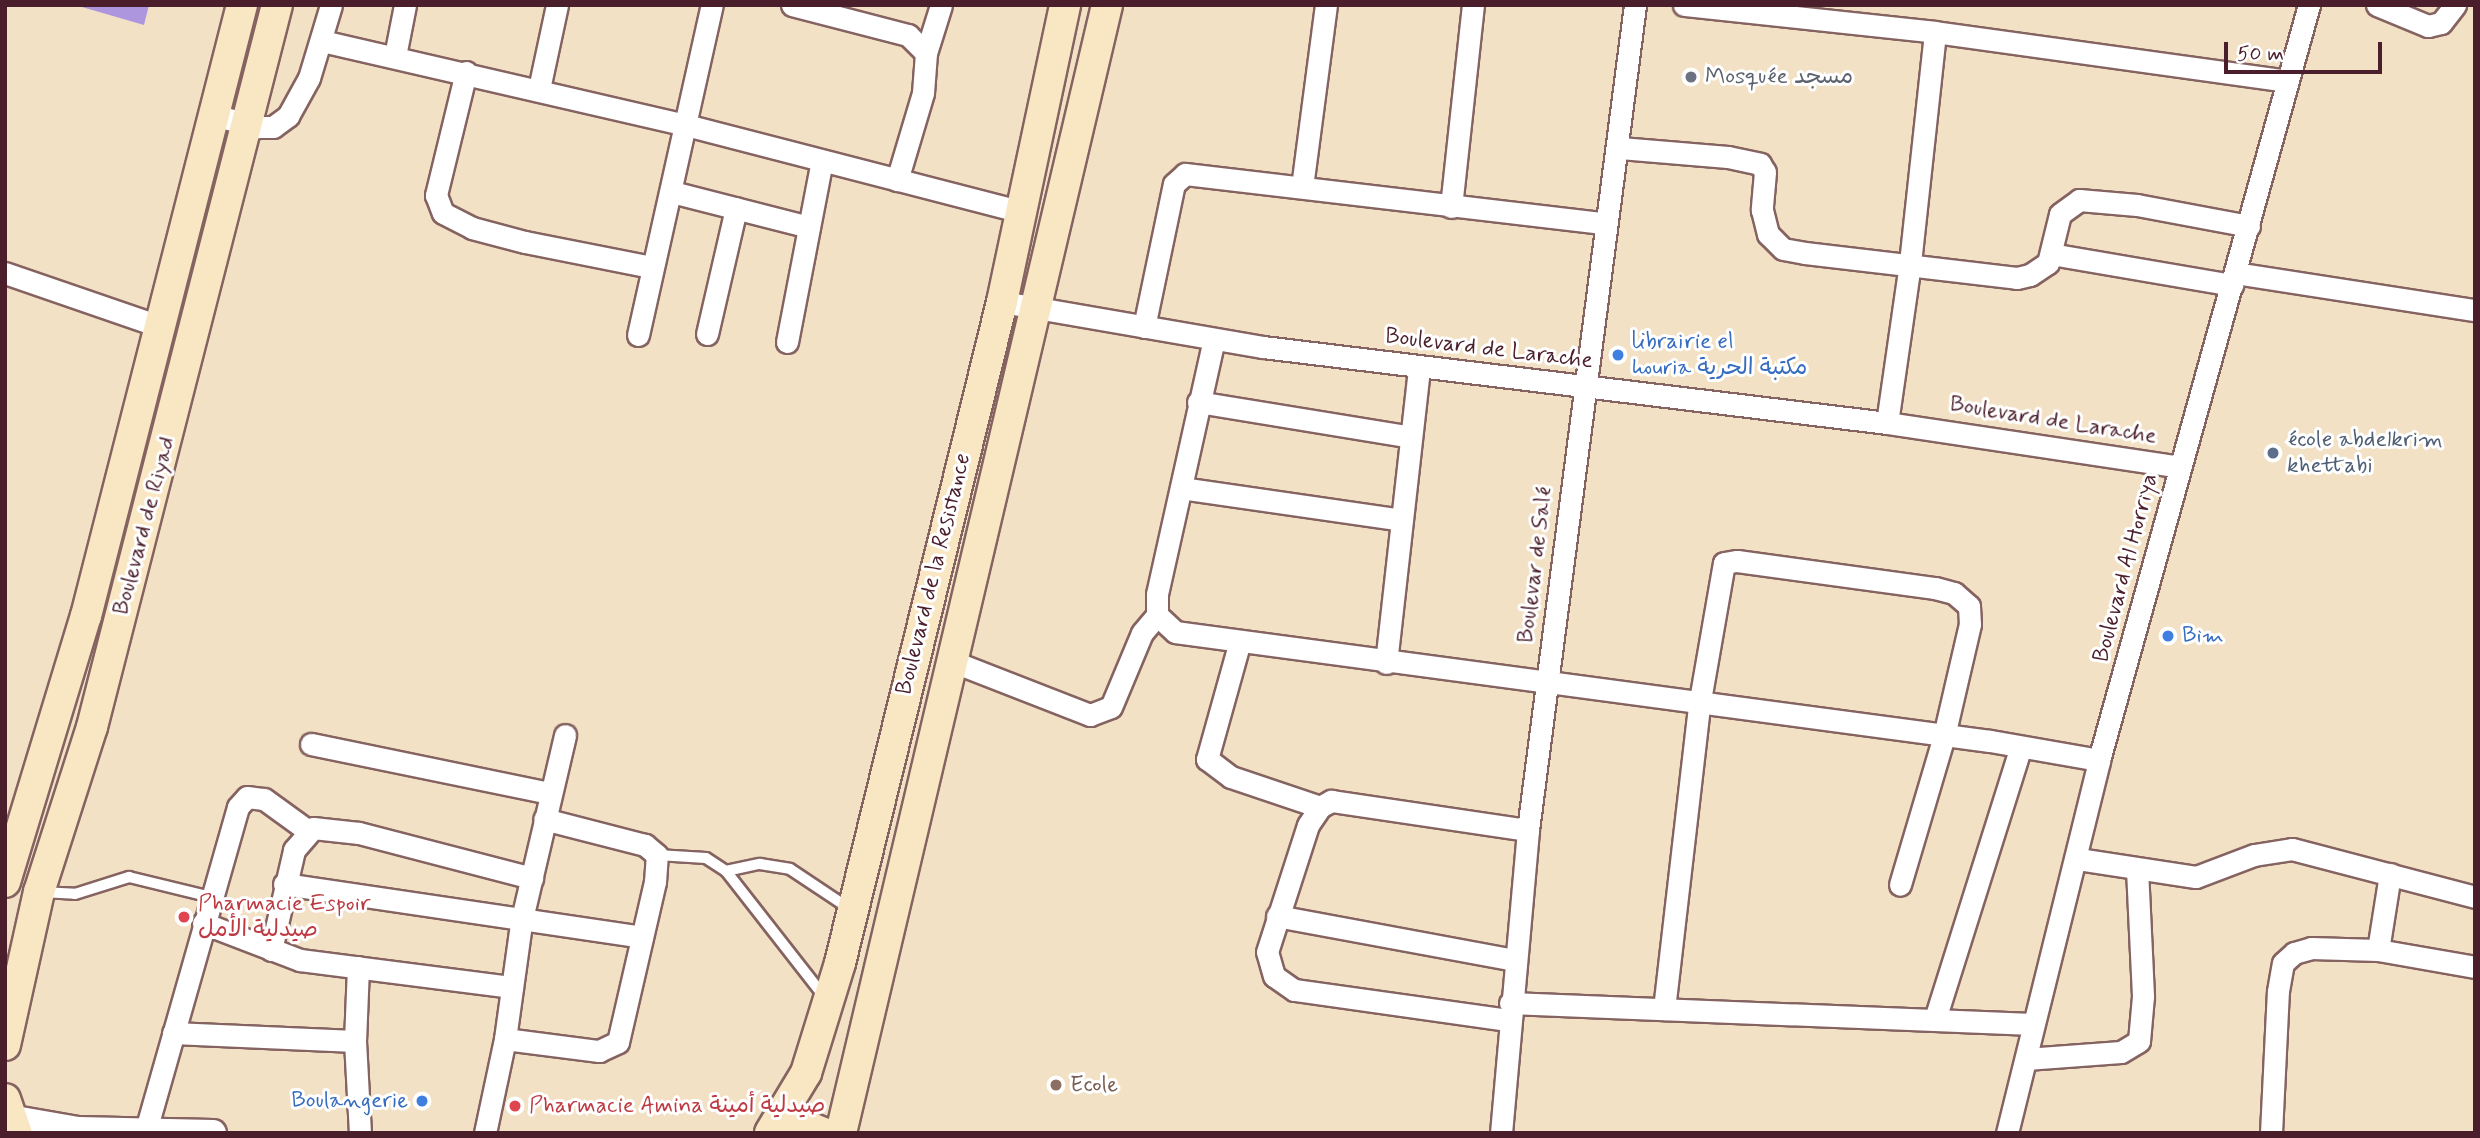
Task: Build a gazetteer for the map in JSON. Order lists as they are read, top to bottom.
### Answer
{
  "streets": {
    "main road": ["Boulevard de Riyad", "Boulevard de la Resistance"],
    "street": ["Boulevard de Larache", "Boulevar de Salé", "Boulevard Al Horriya"]
  },
  "crossings": [
    ["Boulevard de Larache", "Boulevar de Salé"],
    ["Boulevard de Larache", "Boulevard Al Horriya"],
    ["Boulevard de Larache", "Boulevard de la Resistance"]
  ],
  "places": [
    "Mosquée مسجد",
    "librairie el houria مكتبة الحرية",
    "école abdelkrim khettabi",
    "Bim",
    "Pharmacie Espoir صيدلية الأمل",
    "Ecole",
    "Boulangerie",
    "Pharmacie Amina صيدلية أمينة"
  ],
  "scale_bar": "50 m"
}
